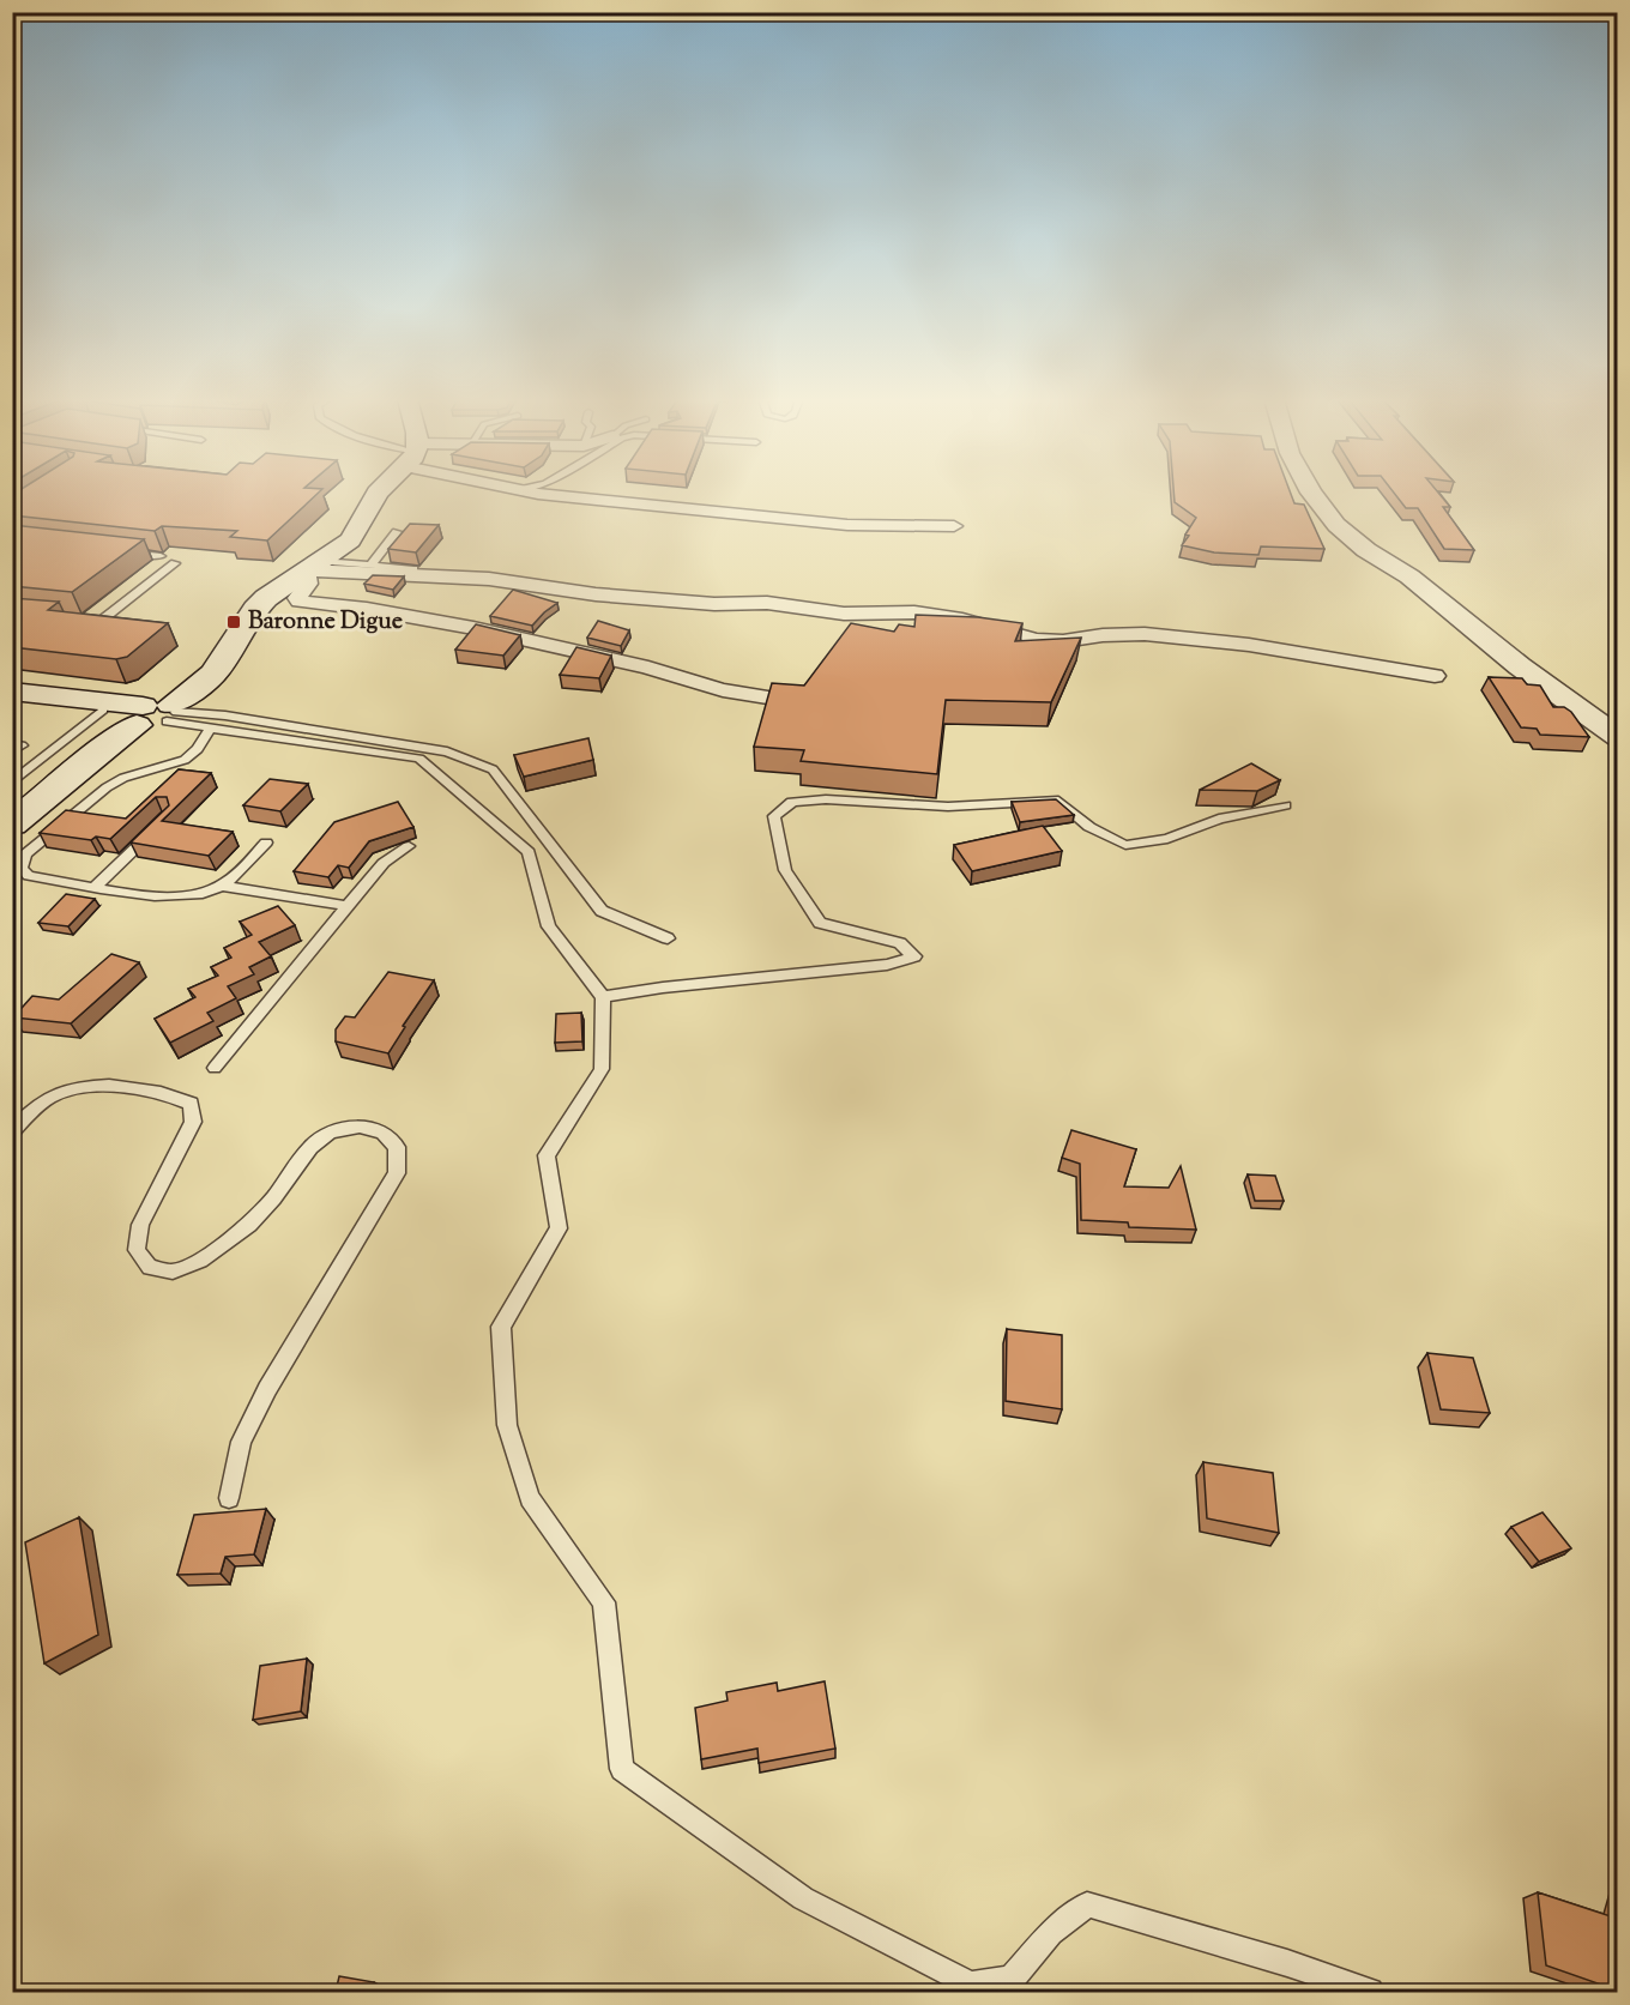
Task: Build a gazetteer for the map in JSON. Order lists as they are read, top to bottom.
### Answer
{
  "places": {
    "transit": ["Baronne Digue"]
  }
}
